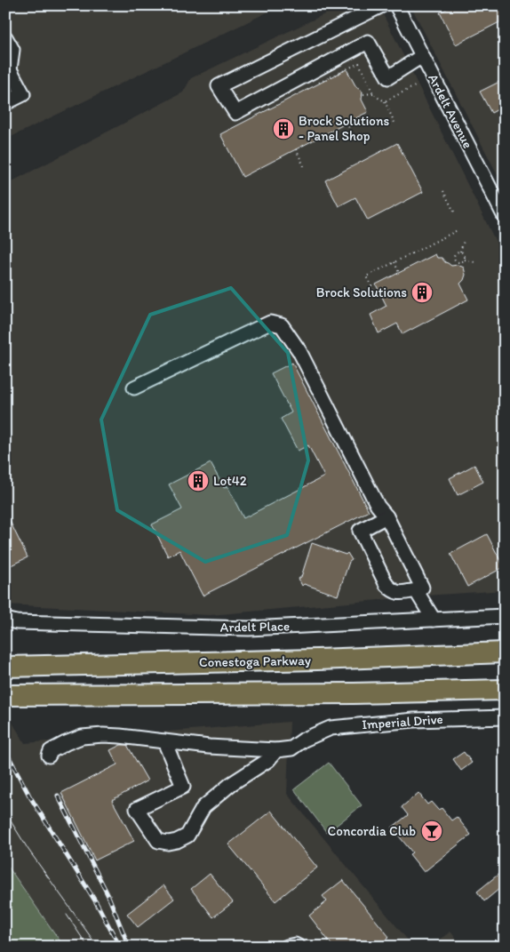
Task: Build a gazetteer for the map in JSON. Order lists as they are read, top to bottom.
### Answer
{
  "streets": {
    "highway": ["Conestoga Parkway"],
    "street": ["Ardelt Avenue", "Ardelt Place", "Imperial Drive"]
  },
  "places": {
    "building": ["Brock Solutions - Panel Shop", "Brock Solutions", "Lot42"],
    "bar": ["Concordia Club"]
  }
}
